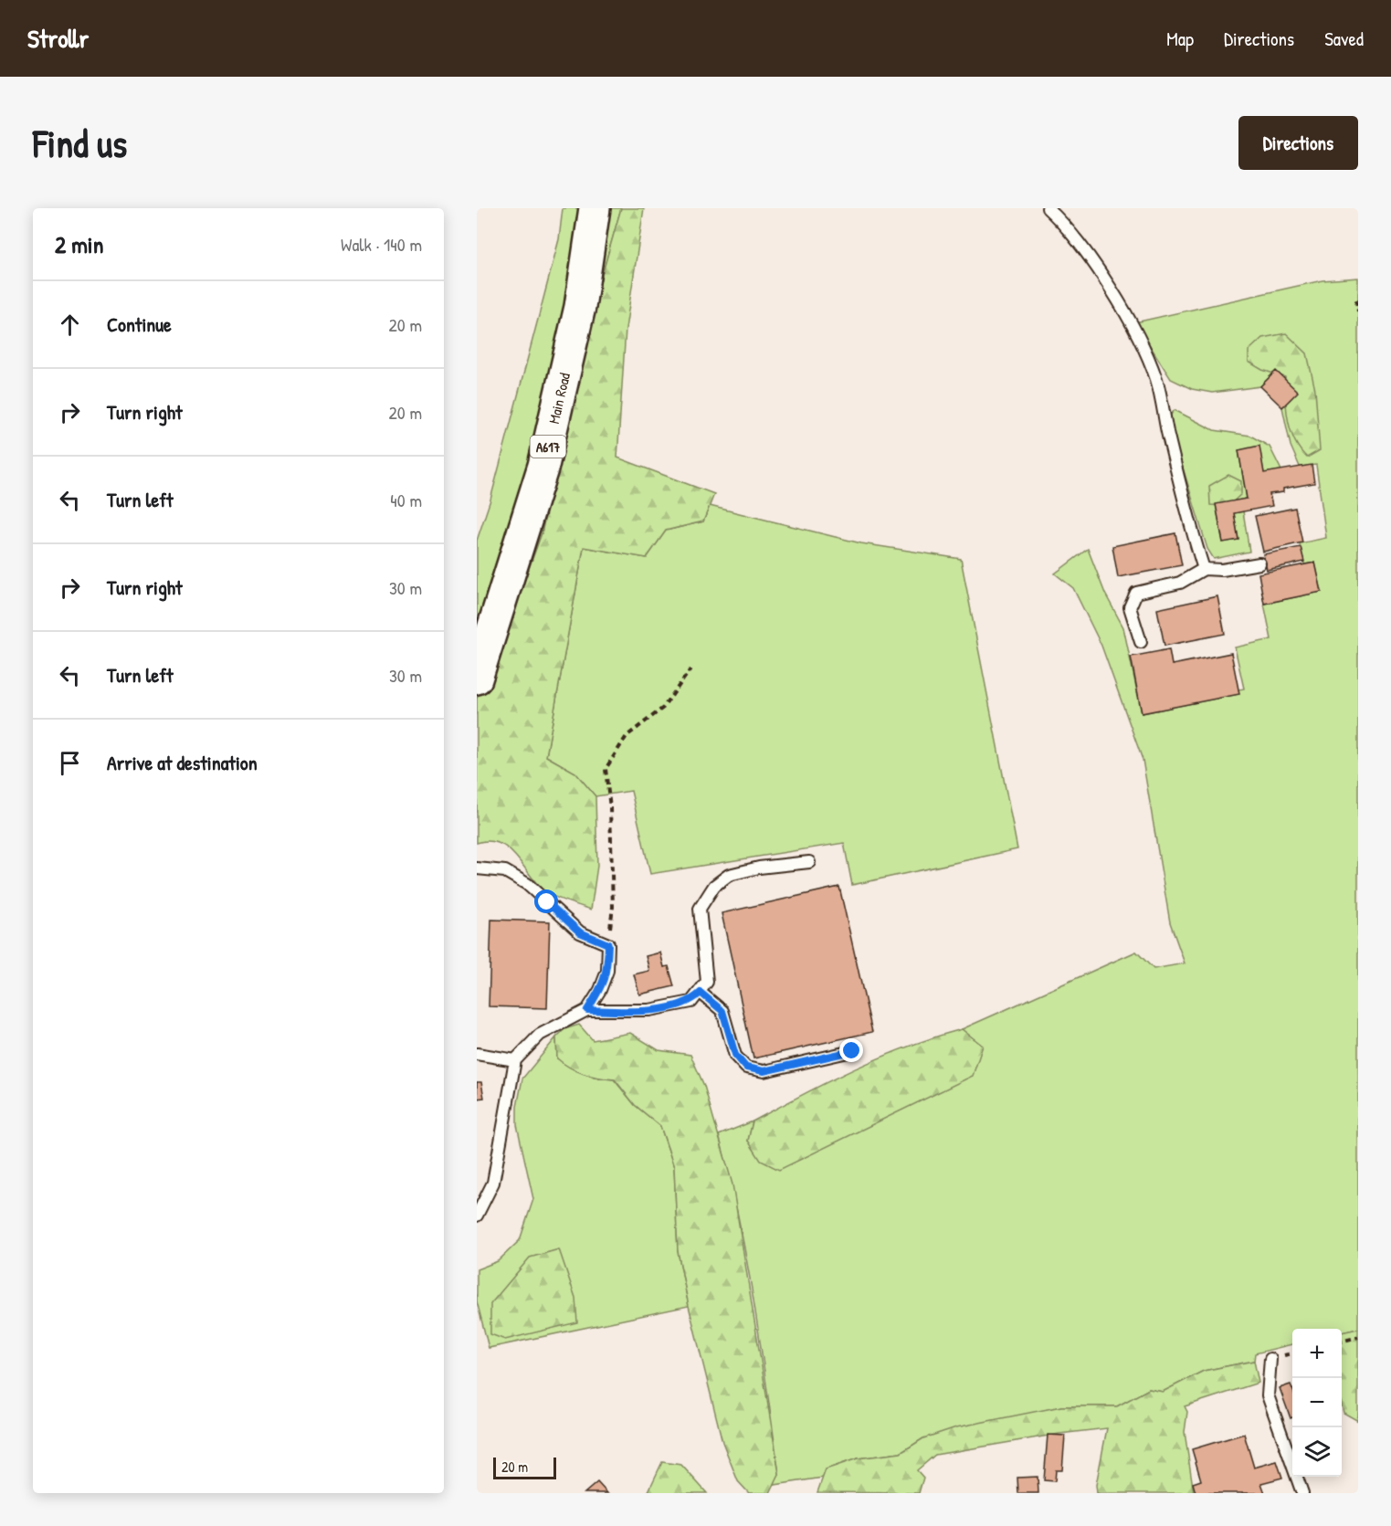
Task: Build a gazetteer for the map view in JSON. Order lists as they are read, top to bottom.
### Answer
{
  "streets": {
    "highway": ["Main Road", "A617"]
  },
  "scale_bar": "20 m",
  "page": {
    "header": "Strollr",
    "nav": ["Map", "Directions", "Saved"],
    "buttons": "Directions",
    "title": "Find us",
    "heading": ["2 min", "Walk · 140 m"],
    "list": [
      ["Continue", "20 m"],
      ["Turn right", "20 m"],
      ["Turn left", "40 m"],
      ["Turn right", "30 m"],
      ["Turn left", "30 m"],
      "Arrive at destination"
    ],
    "map_buttons": ["+", "−"],
    "scale": "20 m"
  }
}
